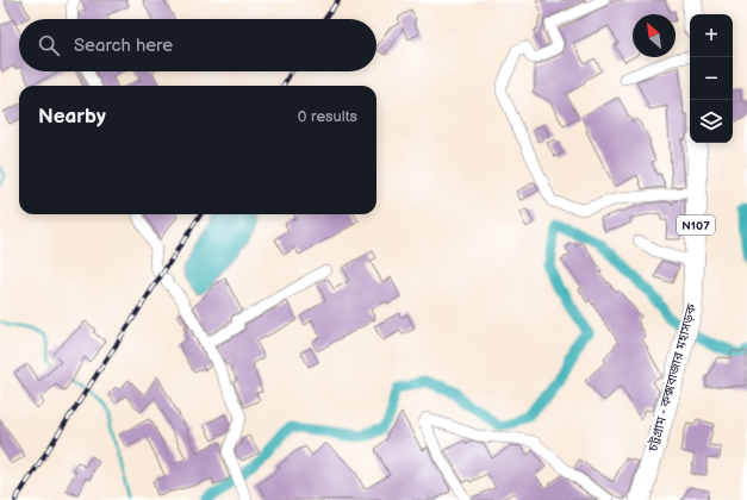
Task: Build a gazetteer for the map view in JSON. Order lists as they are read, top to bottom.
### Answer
{
  "streets": {
    "highway": ["N107", "চট্টগ্রাম - কক্সবাজার মহাসড়ক"]
  },
  "crossings": [
    ["N107", "চট্টগ্রাম - কক্সবাজার মহাসড়ক"]
  ],
  "north": "top left",
  "page": {
    "map_buttons": ["+", "−"],
    "search": "Search here",
    "heading": ["Nearby", "0 results"]
  }
}
